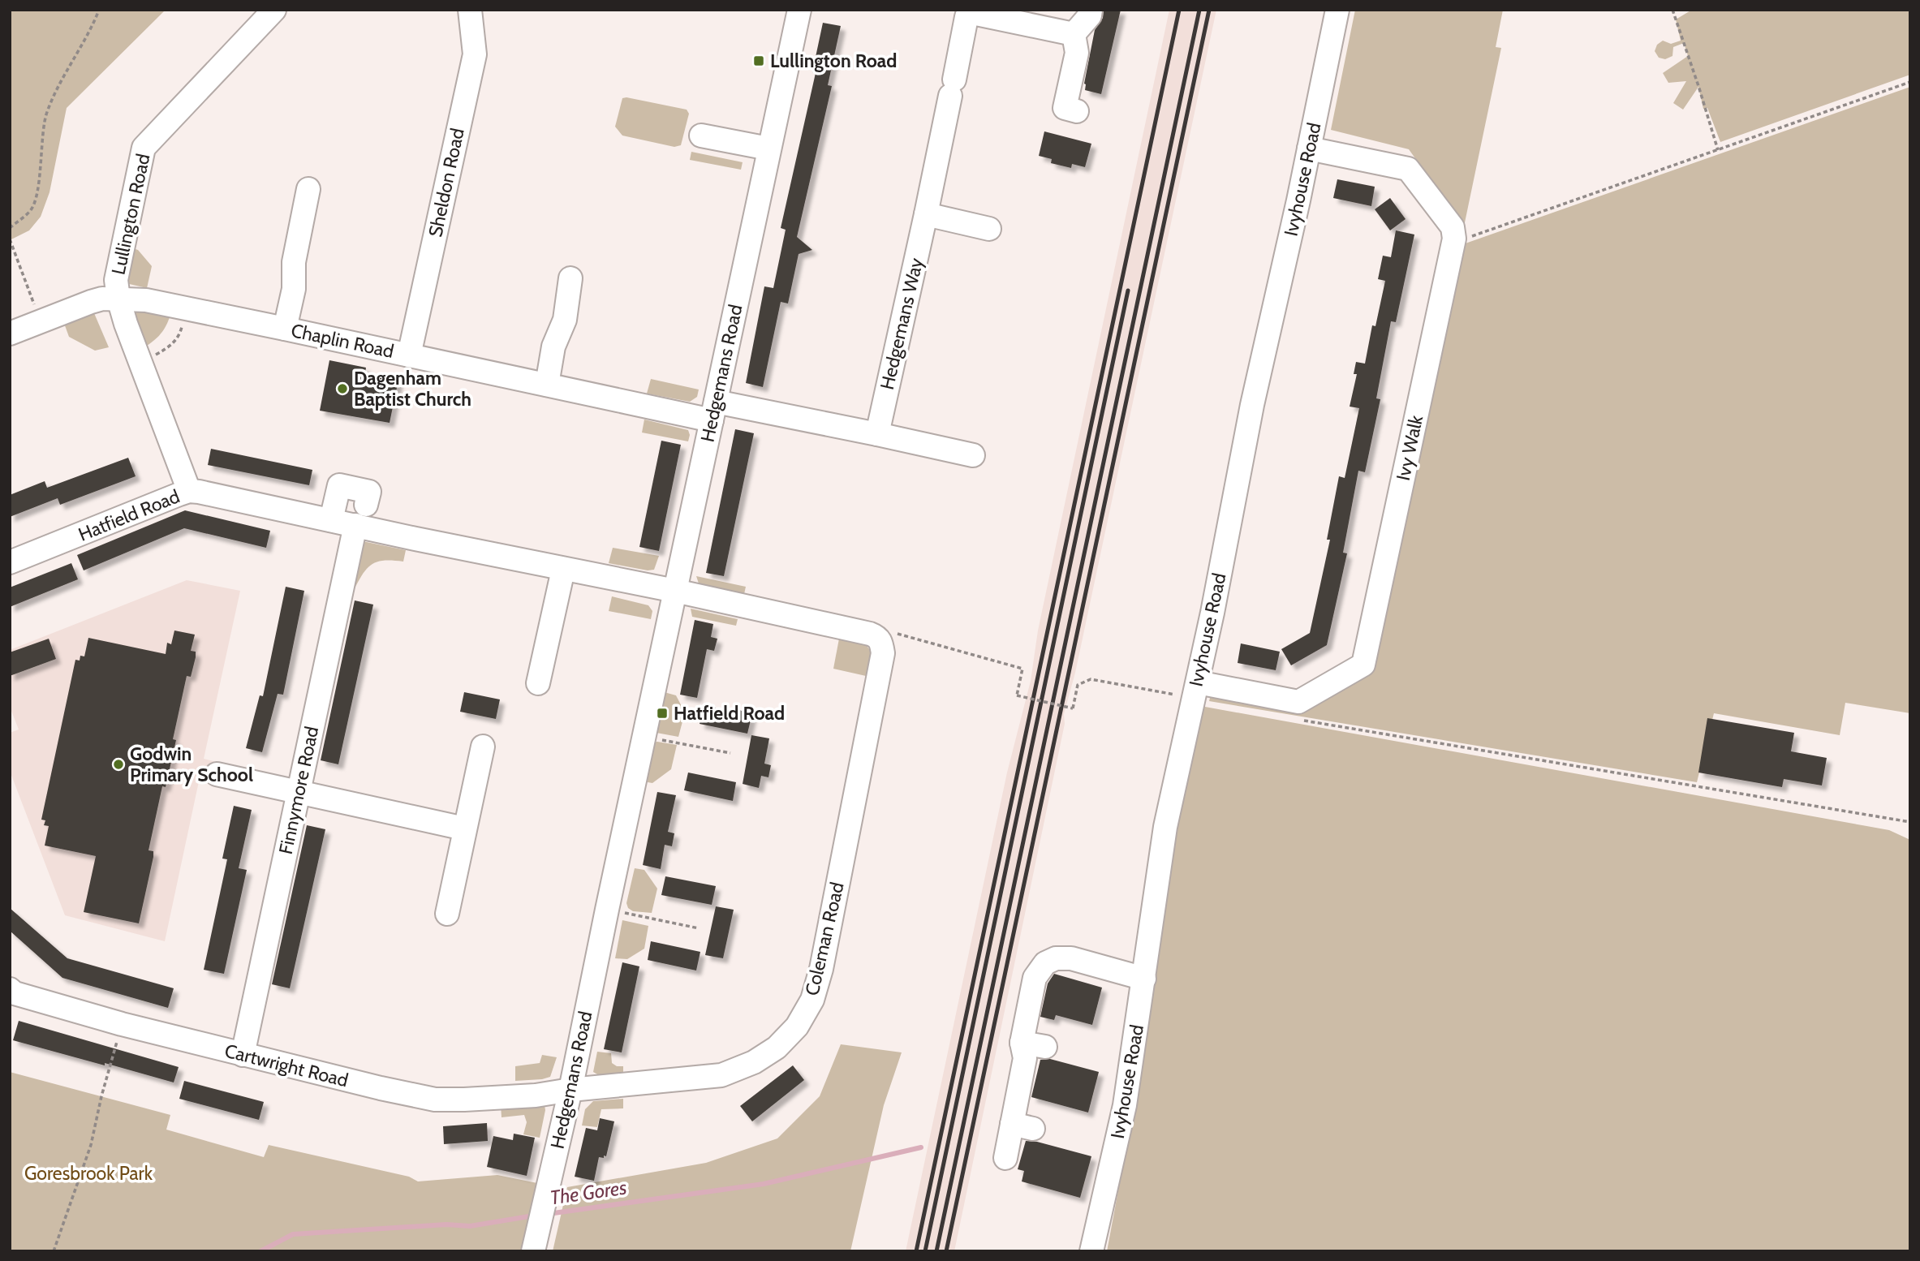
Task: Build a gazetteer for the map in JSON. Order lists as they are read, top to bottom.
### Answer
{
  "streets": {
    "street": [
      "Ivyhouse Road",
      "Sheldon Road",
      "Lullington Road",
      "Hedgemans Way",
      "Chaplin Road",
      "Hedgemans Road",
      "Ivy Walk",
      "Hatfield Road",
      "Finnymore Road",
      "Coleman Road",
      "Cartwright Road"
    ]
  },
  "crossings": [
    ["Ivyhouse Road", "Ivy Walk"],
    ["Sheldon Road", "Chaplin Road"],
    ["Lullington Road", "Chaplin Road"],
    ["Lullington Road", "Hatfield Road"],
    ["Chaplin Road", "Hedgemans Road"],
    ["Hedgemans Road", "Hatfield Road"],
    ["Hedgemans Road", "Coleman Road"],
    ["Hedgemans Road", "Cartwright Road"],
    ["Hatfield Road", "Finnymore Road"],
    ["Hatfield Road", "Coleman Road"],
    ["Finnymore Road", "Cartwright Road"],
    ["Coleman Road", "Cartwright Road"]
  ],
  "water": ["The Gores"],
  "parks": ["Goresbrook Park"],
  "places": {
    "transit": ["Lullington Road", "Hatfield Road"],
    "other": ["Dagenham Baptist Church", "Godwin Primary School"]
  }
}
